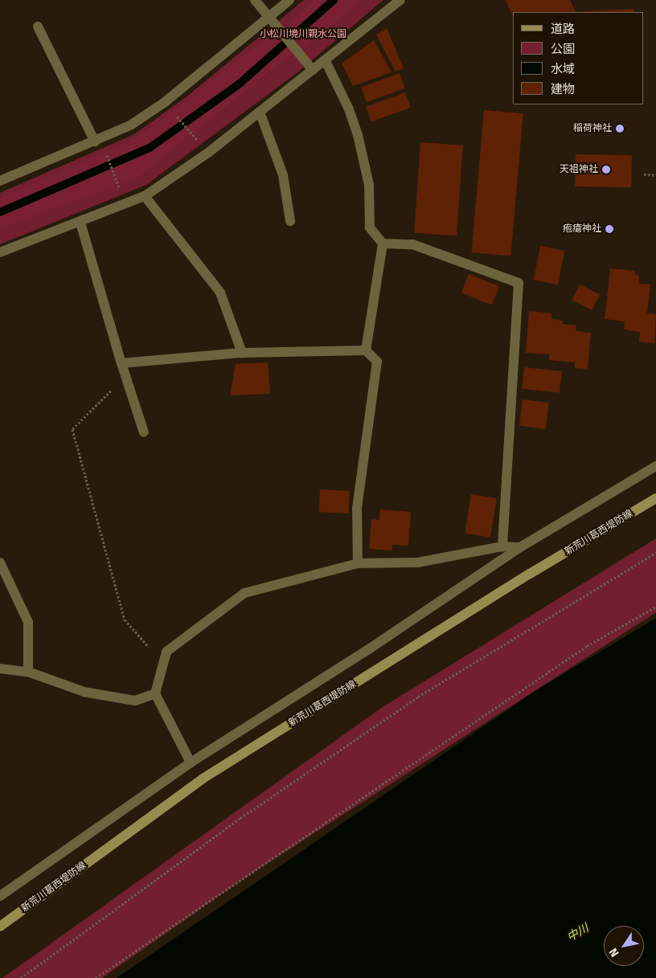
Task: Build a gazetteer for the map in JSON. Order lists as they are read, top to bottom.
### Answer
{
  "streets": {
    "main road": ["新荒川葛西堤防線"]
  },
  "water": ["中川"],
  "parks": ["小松川境川親水公園"],
  "places": ["稲荷神社", "天祖神社", "疱瘡神社"],
  "legend": [
    "道路",
    "公園",
    "水域",
    "建物"
  ],
  "north": "bottom left"
}
